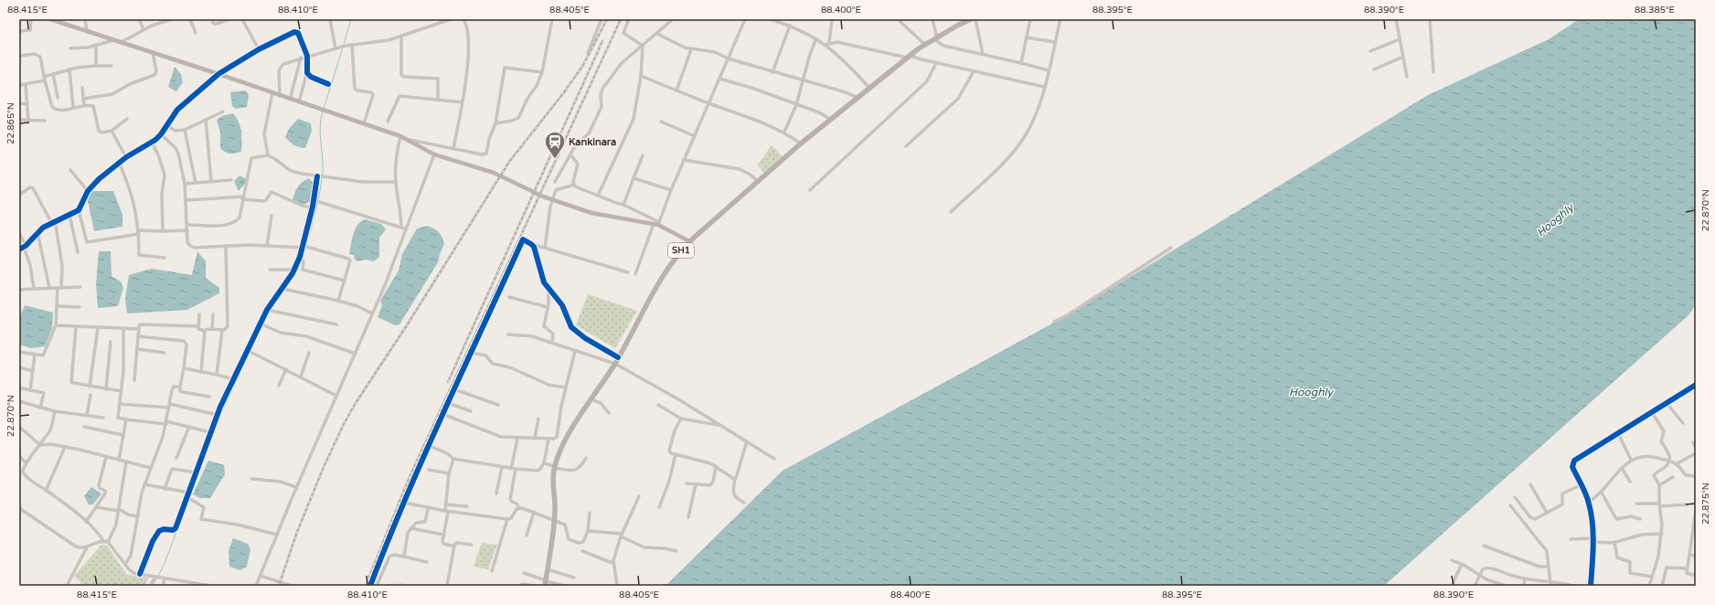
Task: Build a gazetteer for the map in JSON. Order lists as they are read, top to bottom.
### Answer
{
  "streets": {
    "main road": ["SH1"]
  },
  "water": ["Hooghly"],
  "places": {
    "station": ["Kankinara"]
  },
  "coordinates": [
    "88.415°E",
    "88.410°E",
    "88.405°E",
    "88.400°E",
    "88.395°E",
    "88.390°E",
    "88.385°E",
    "22.865°N",
    "22.870°N",
    "22.875°N"
  ]
}
